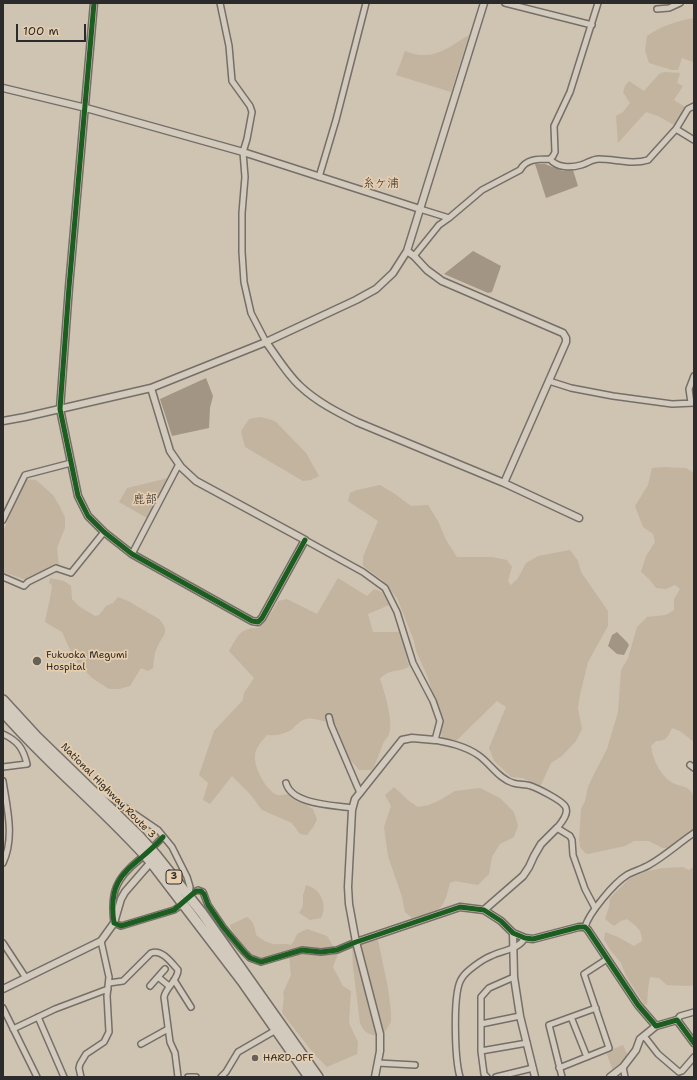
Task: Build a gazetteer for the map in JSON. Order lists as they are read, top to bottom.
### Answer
{
  "streets": {
    "highway": ["National Highway Route 3", "3"]
  },
  "districts": ["糸ケ浦", "鹿部"],
  "places": ["Fukuoka Megumi Hospital", "HARD-OFF"],
  "scale_bar": "100 m"
}
